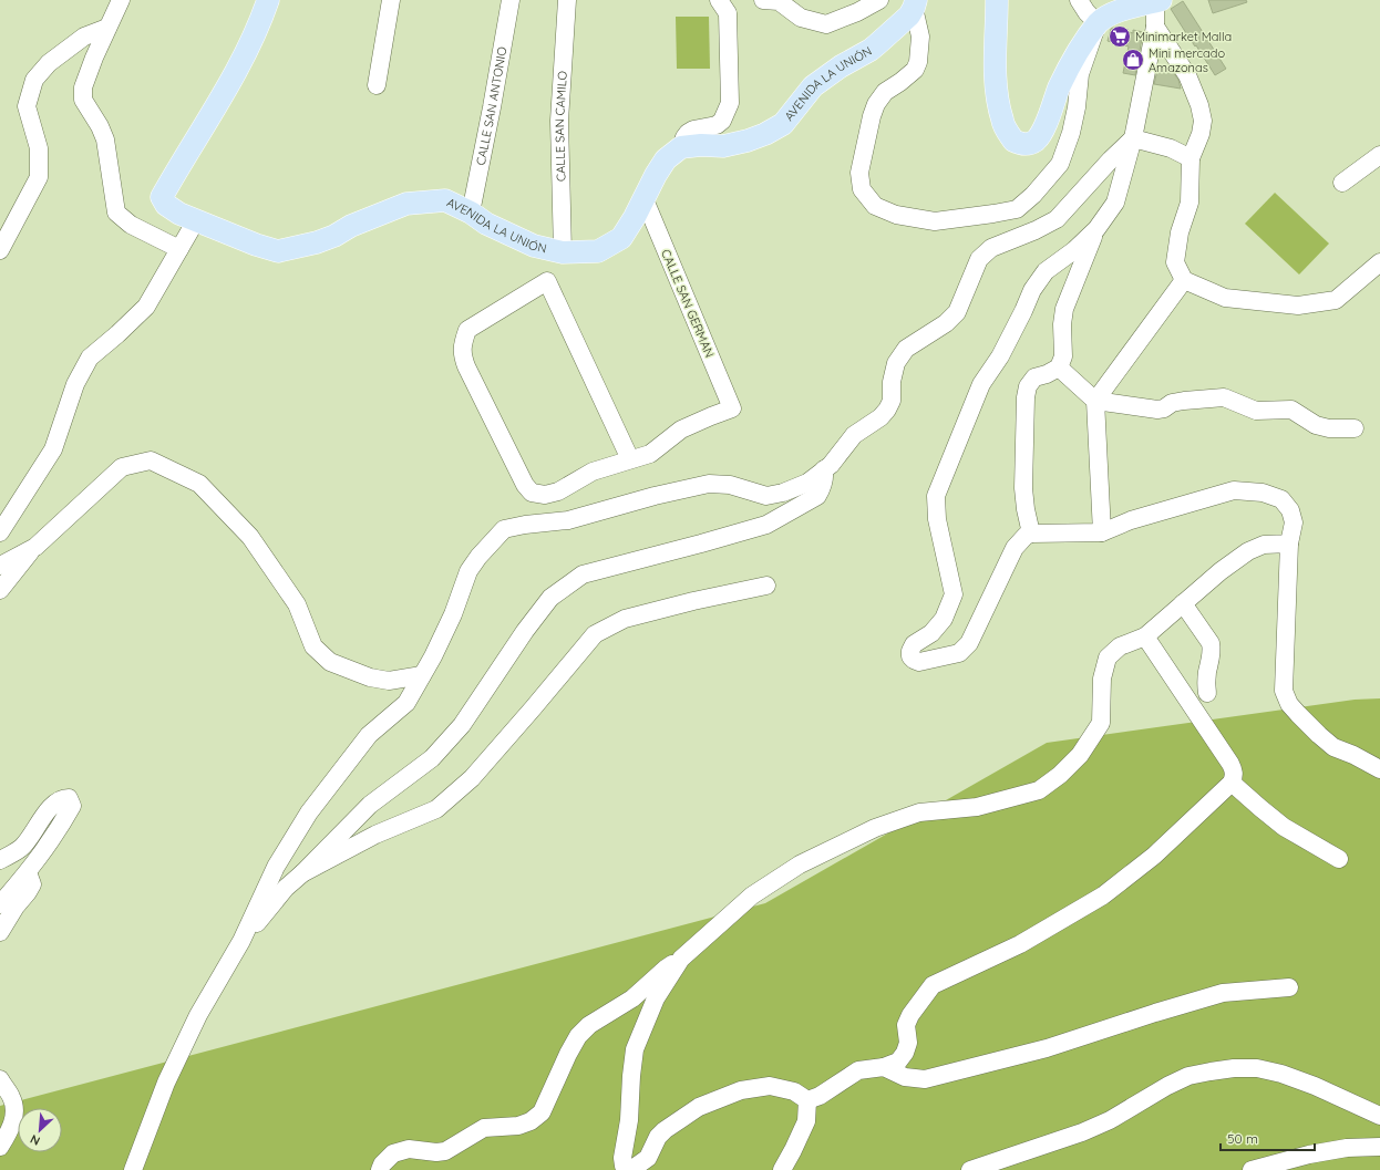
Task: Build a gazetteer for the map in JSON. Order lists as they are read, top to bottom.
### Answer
{
  "streets": {
    "main road": ["AVENIDA LA UNIÓN"],
    "street": ["CALLE SAN ANTONIO", "CALLE SAN CAMILO", "CALLE SAN GERMAN"]
  },
  "crossings": [
    ["AVENIDA LA UNIÓN", "CALLE SAN ANTONIO"],
    ["AVENIDA LA UNIÓN", "CALLE SAN CAMILO"],
    ["AVENIDA LA UNIÓN", "CALLE SAN GERMAN"]
  ],
  "places": {
    "supermarket": ["Minimarket Malla"],
    "shop": ["Mini mercado Amazonas"]
  },
  "scale_bar": "50 m",
  "north": "bottom left"
}
